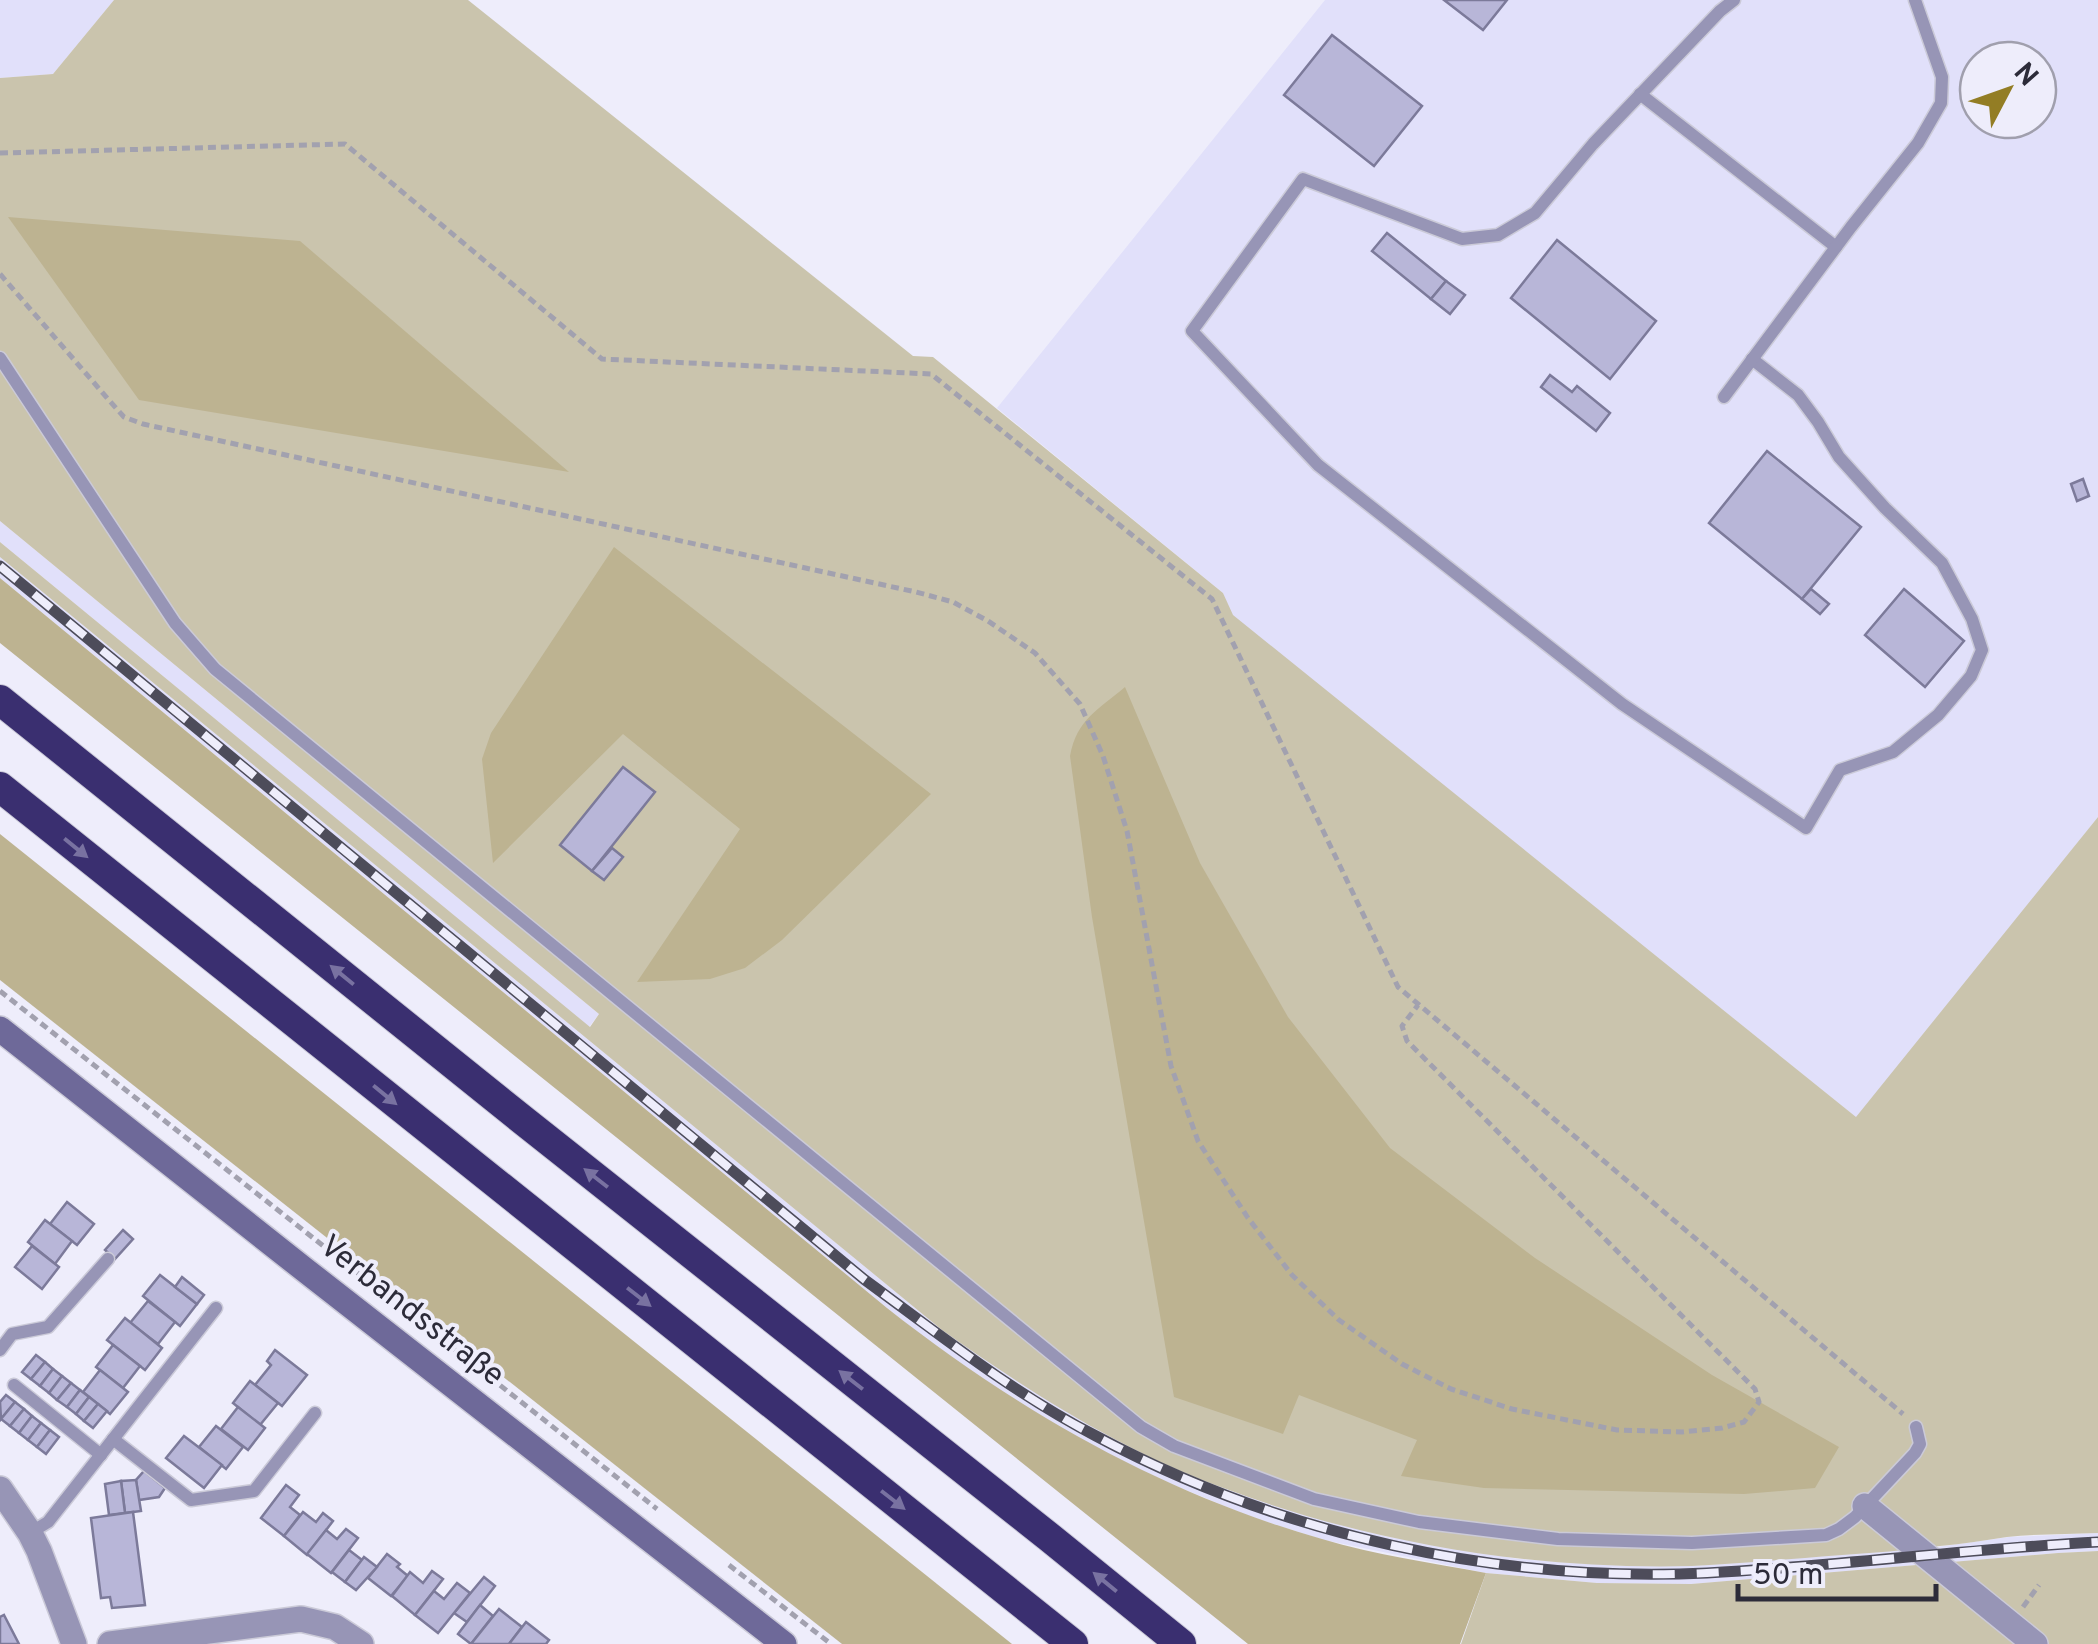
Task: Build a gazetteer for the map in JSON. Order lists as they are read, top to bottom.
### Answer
{
  "streets": {
    "main road": ["Verbandsstraße"]
  },
  "scale_bar": "50 m",
  "north": "top right"
}
